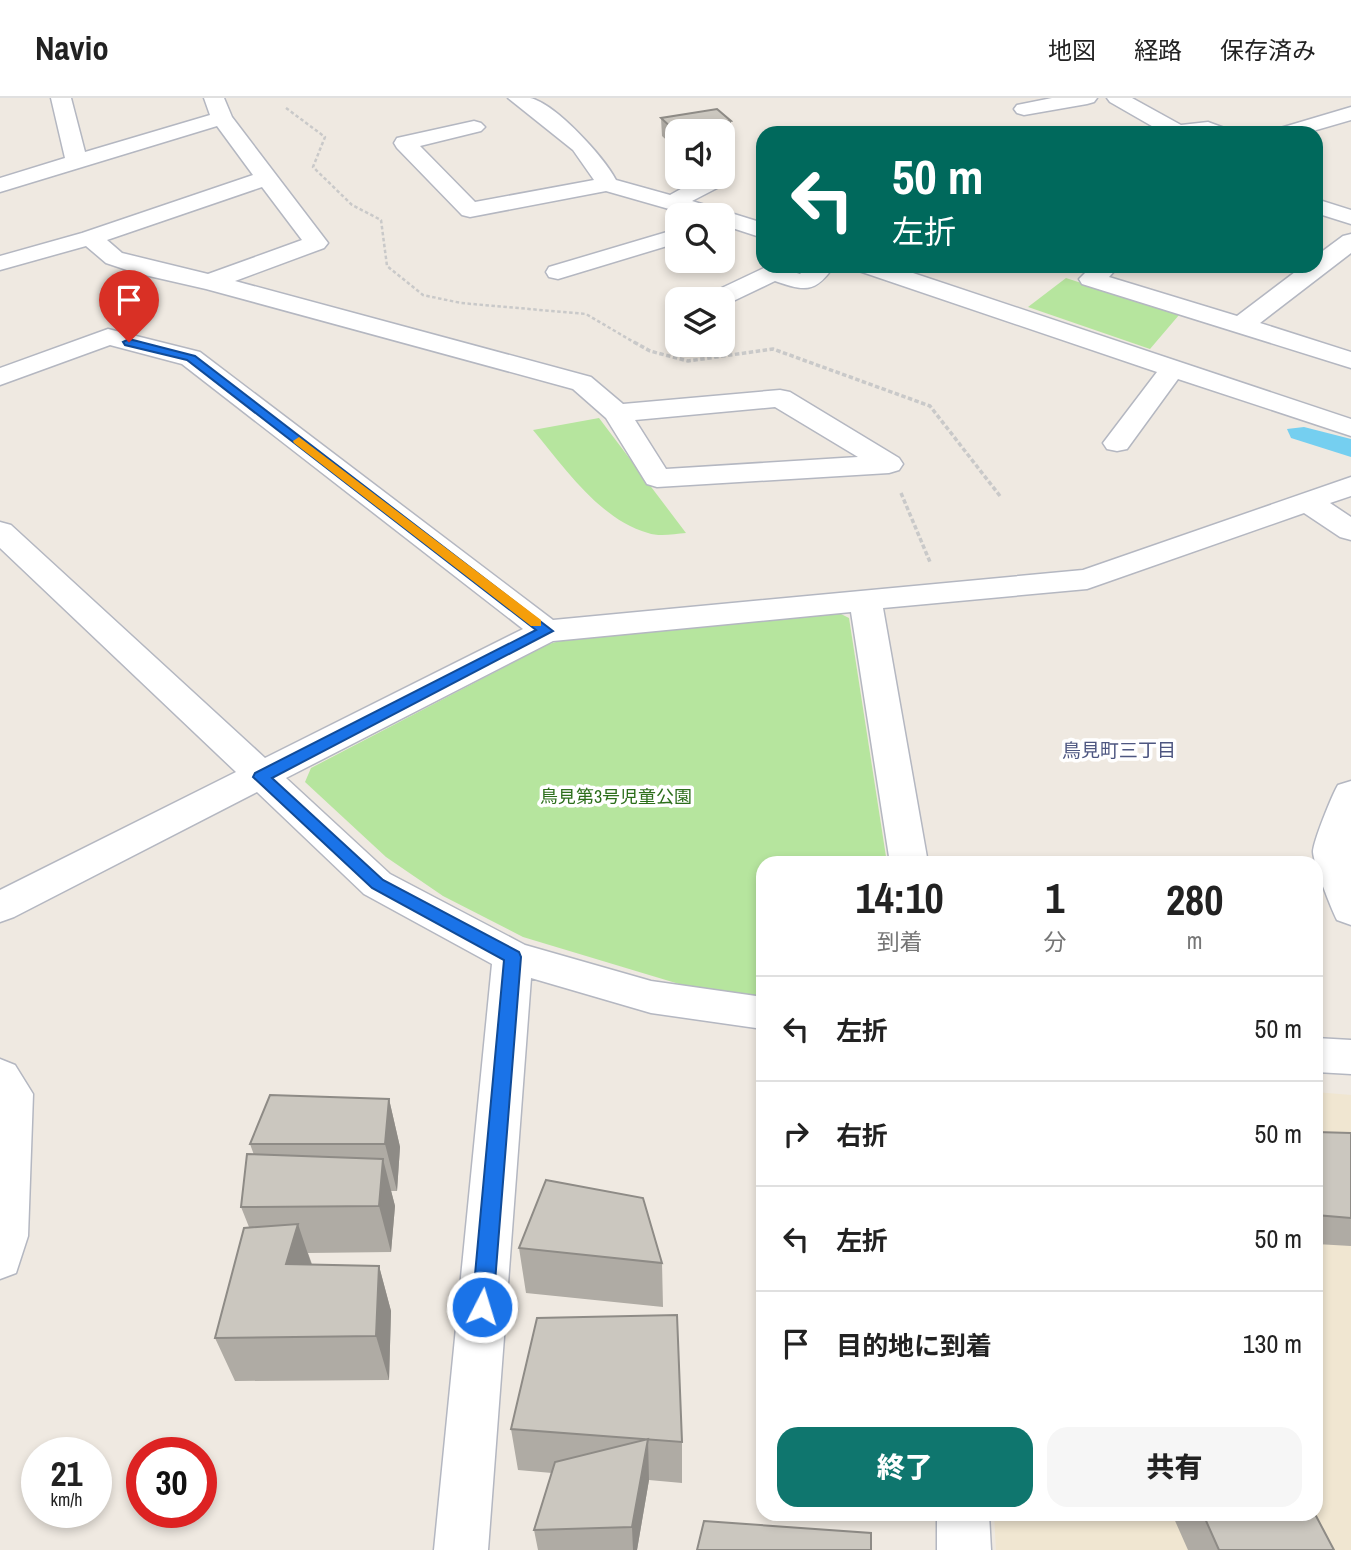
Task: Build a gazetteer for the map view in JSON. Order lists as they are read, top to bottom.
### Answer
{
  "districts": ["鳥見町三丁目"],
  "parks": ["鳥見第3号児童公園"],
  "page": {
    "header": "Navio",
    "nav": ["地図", "経路", "保存済み"],
    "turn": ["50 m", "左折"],
    "eta": [
      "14:10",
      "到着",
      "1",
      "分",
      "280",
      "m"
    ],
    "list": [
      {
        "name": "左折",
        "value": "50 m"
      },
      {
        "name": "右折",
        "value": "50 m"
      },
      {
        "name": "左折",
        "value": "50 m"
      },
      {
        "name": "目的地に到着",
        "value": "130 m"
      }
    ],
    "buttons": ["終了", "共有"],
    "speed": "21 km/h",
    "limit": "30"
  }
}
